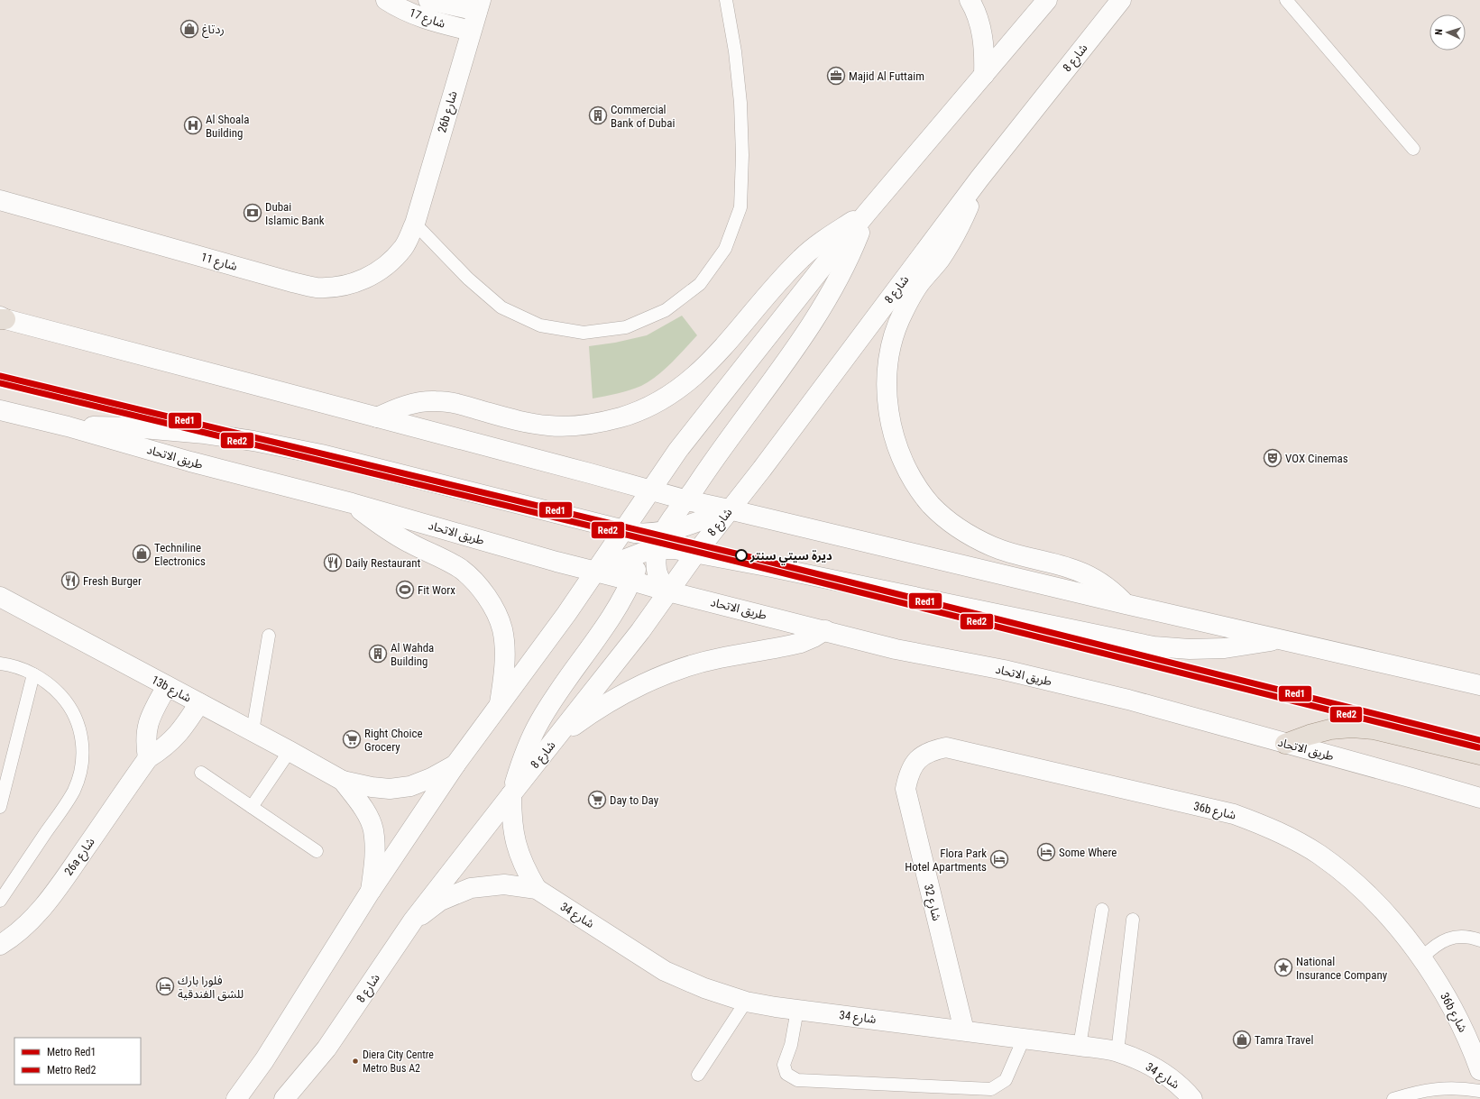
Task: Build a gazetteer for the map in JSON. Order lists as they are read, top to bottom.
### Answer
{
  "streets": {
    "main road": [
      "شارع 17",
      "شارع 8",
      "26b شارع",
      "شارع 11",
      "طريق الاتحاد",
      "13b شارع",
      "36b شارع",
      "26a شارع",
      "شارع 32",
      "شارع 34"
    ]
  },
  "crossings": [
    ["شارع 17", "26b شارع"],
    ["شارع 8", "طريق الاتحاد"],
    ["شارع 8", "شارع 34"],
    ["26b شارع", "شارع 11"],
    ["13b شارع", "26a شارع"],
    ["36b شارع", "شارع 32"],
    ["شارع 32", "شارع 34"]
  ],
  "places": {
    "shop": ["ردتاغ", "Techniline Electronics", "Tamra Travel"],
    "office": ["Majid Al Futtaim"],
    "building": ["Commercial Bank of Dubai", "Al Wahda Building"],
    "hospital": ["Al Shoala Building"],
    "bank": ["Dubai Islamic Bank"],
    "theatre": ["VOX Cinemas"],
    "other": ["ديرة سيتي سنتر", "Diera City Centre Metro Bus A2"],
    "restaurant": ["Daily Restaurant", "Fresh Burger"],
    "sports": ["Fit Worx"],
    "supermarket": ["Right Choice Grocery", "Day to Day"],
    "hotel": ["Some Where", "Flora Park Hotel Apartments", "فلورا بارك للشق الفندقية"],
    "place": ["National Insurance Company"]
  },
  "lines": ["metro line Red1", "metro line Red2"],
  "legend": ["Metro Red1", "Metro Red2"],
  "north": "left"
}
